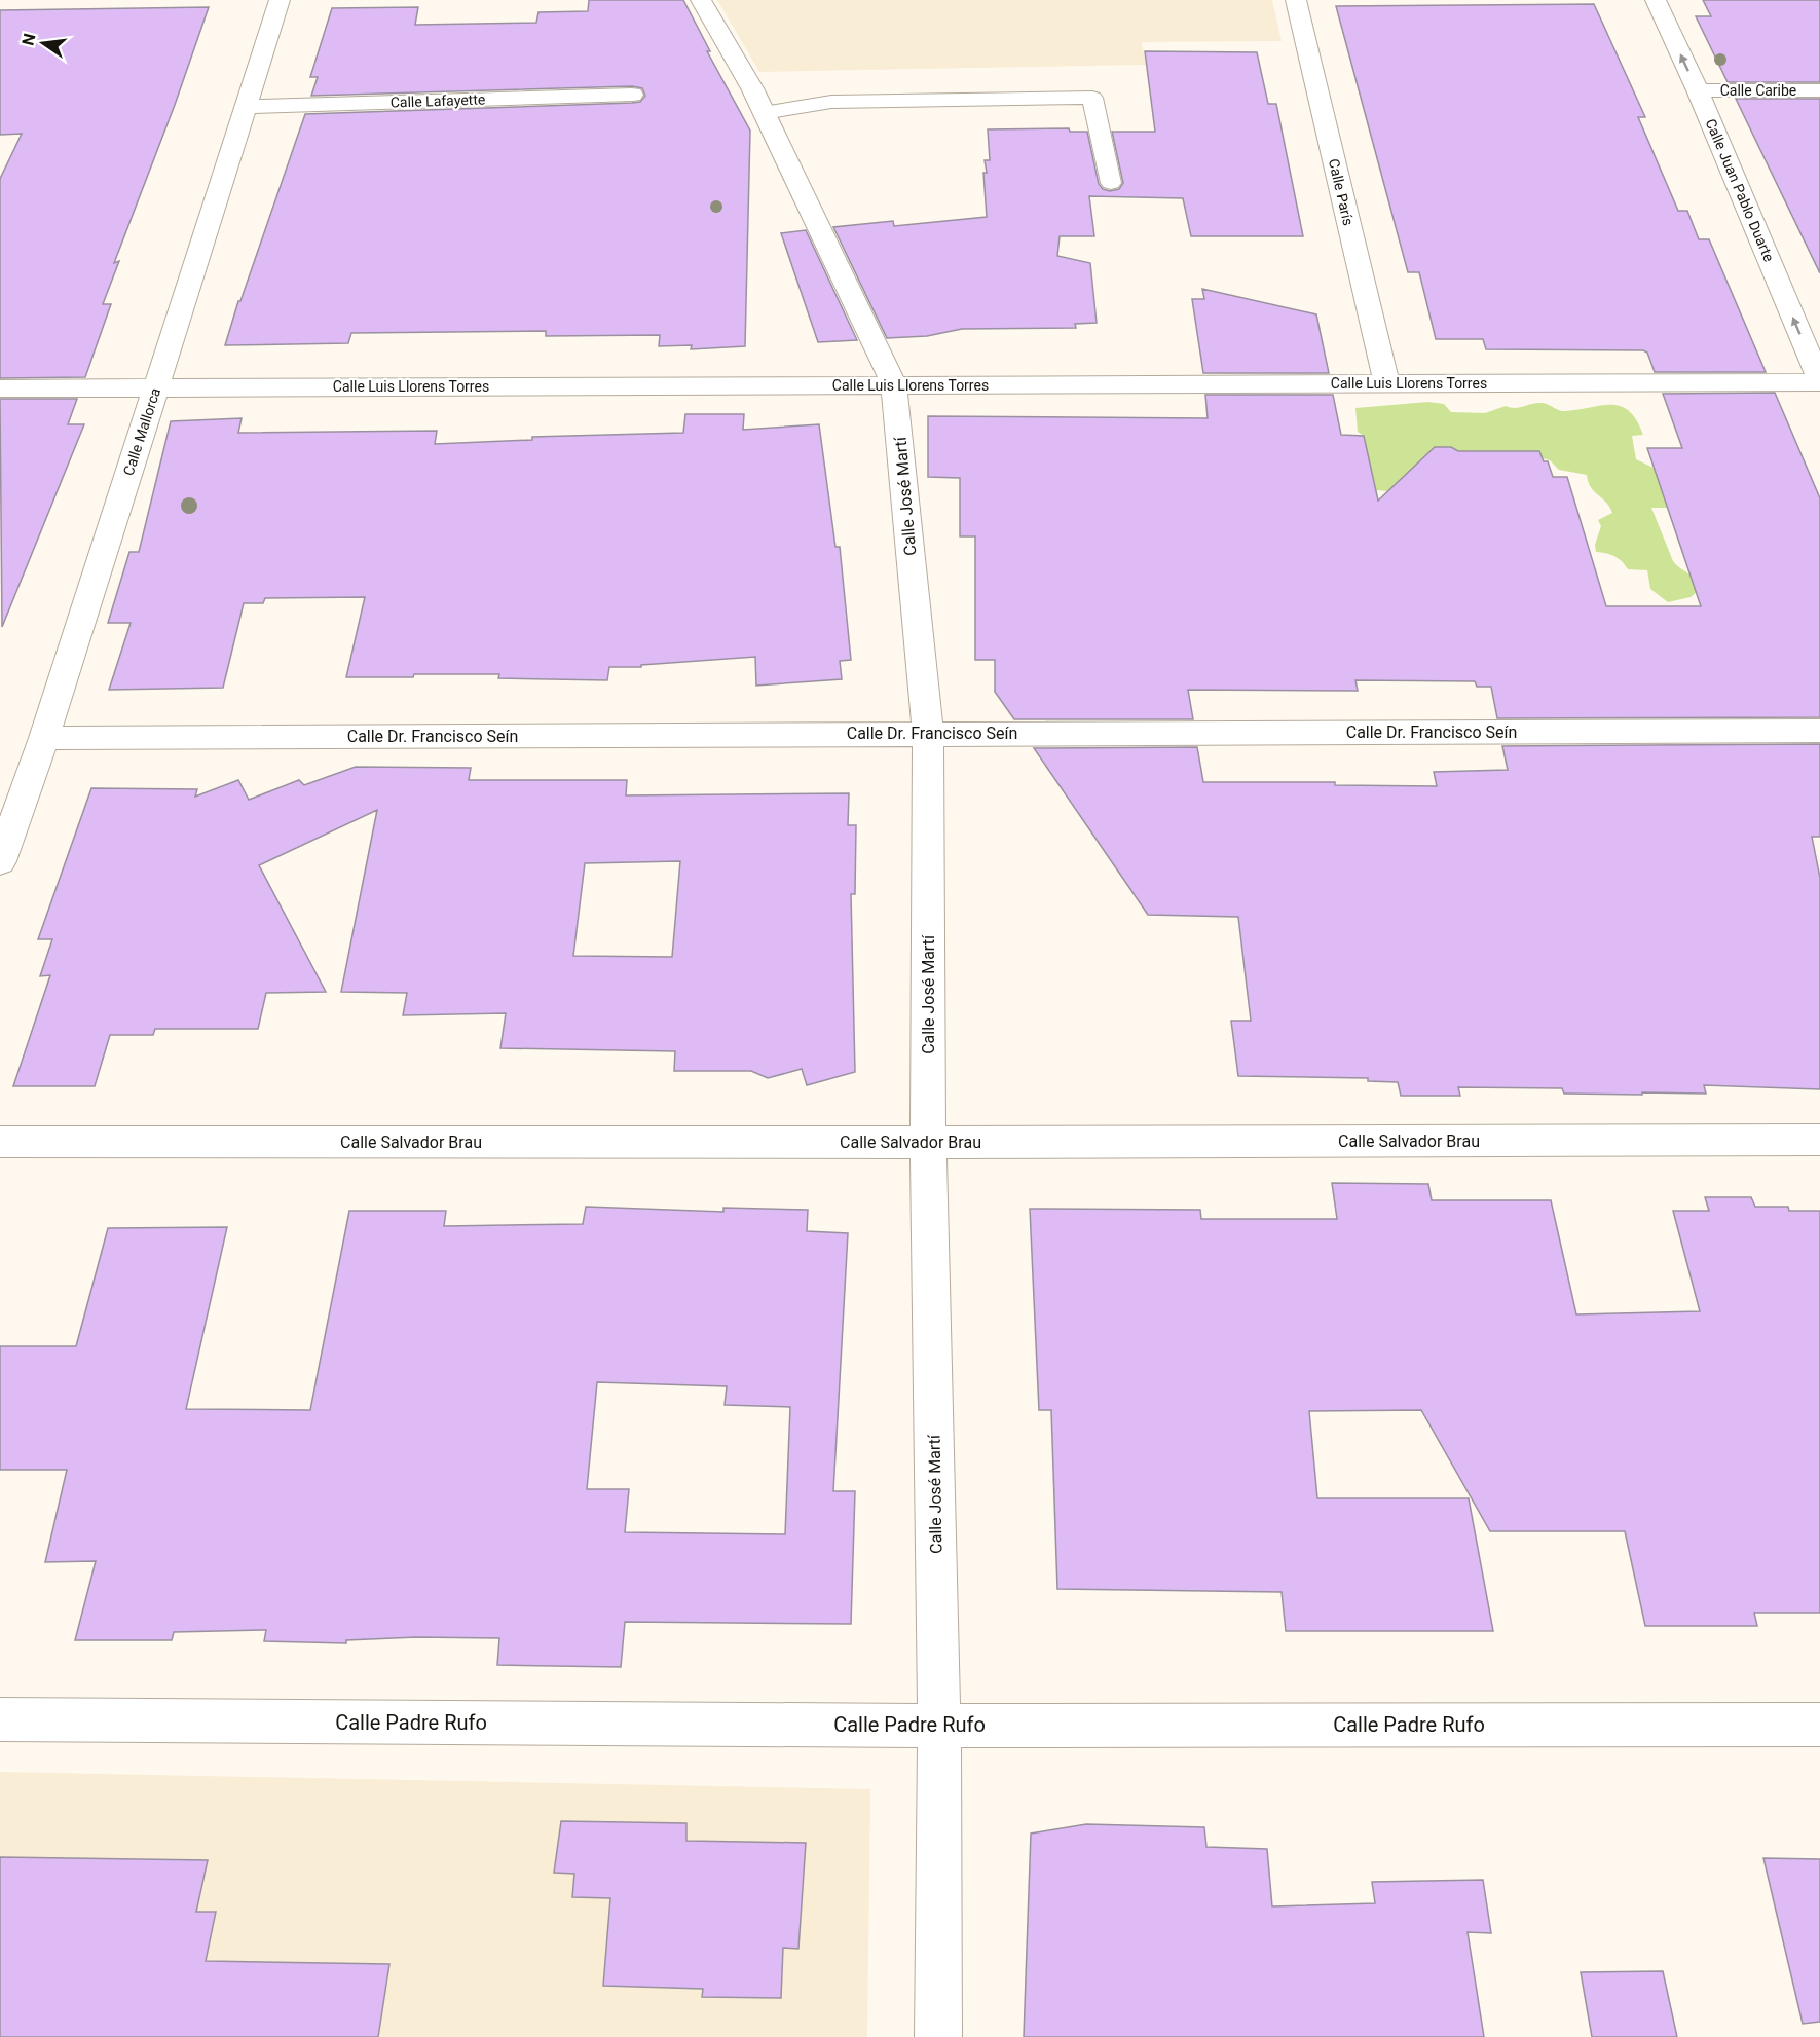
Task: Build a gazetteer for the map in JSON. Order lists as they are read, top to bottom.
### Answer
{
  "streets": {
    "street": [
      "Calle Caribe",
      "Calle Lafayette",
      "Calle Juan Pablo Duarte",
      "Calle París",
      "Calle Luis Llorens Torres",
      "Calle Mallorca",
      "Calle José Martí",
      "Calle Dr. Francisco Seín",
      "Calle Salvador Brau",
      "Calle Padre Rufo"
    ]
  },
  "crossings": [
    ["Calle Caribe", "Calle Juan Pablo Duarte"],
    ["Calle Lafayette", "Calle Mallorca"],
    ["Calle Juan Pablo Duarte", "Calle Luis Llorens Torres"],
    ["Calle París", "Calle Luis Llorens Torres"],
    ["Calle Luis Llorens Torres", "Calle Mallorca"],
    ["Calle Luis Llorens Torres", "Calle José Martí"],
    ["Calle Mallorca", "Calle Dr. Francisco Seín"],
    ["Calle José Martí", "Calle Dr. Francisco Seín"],
    ["Calle José Martí", "Calle Salvador Brau"],
    ["Calle José Martí", "Calle Padre Rufo"]
  ],
  "one_way": ["Calle Juan Pablo Duarte"],
  "north": "left"
}
